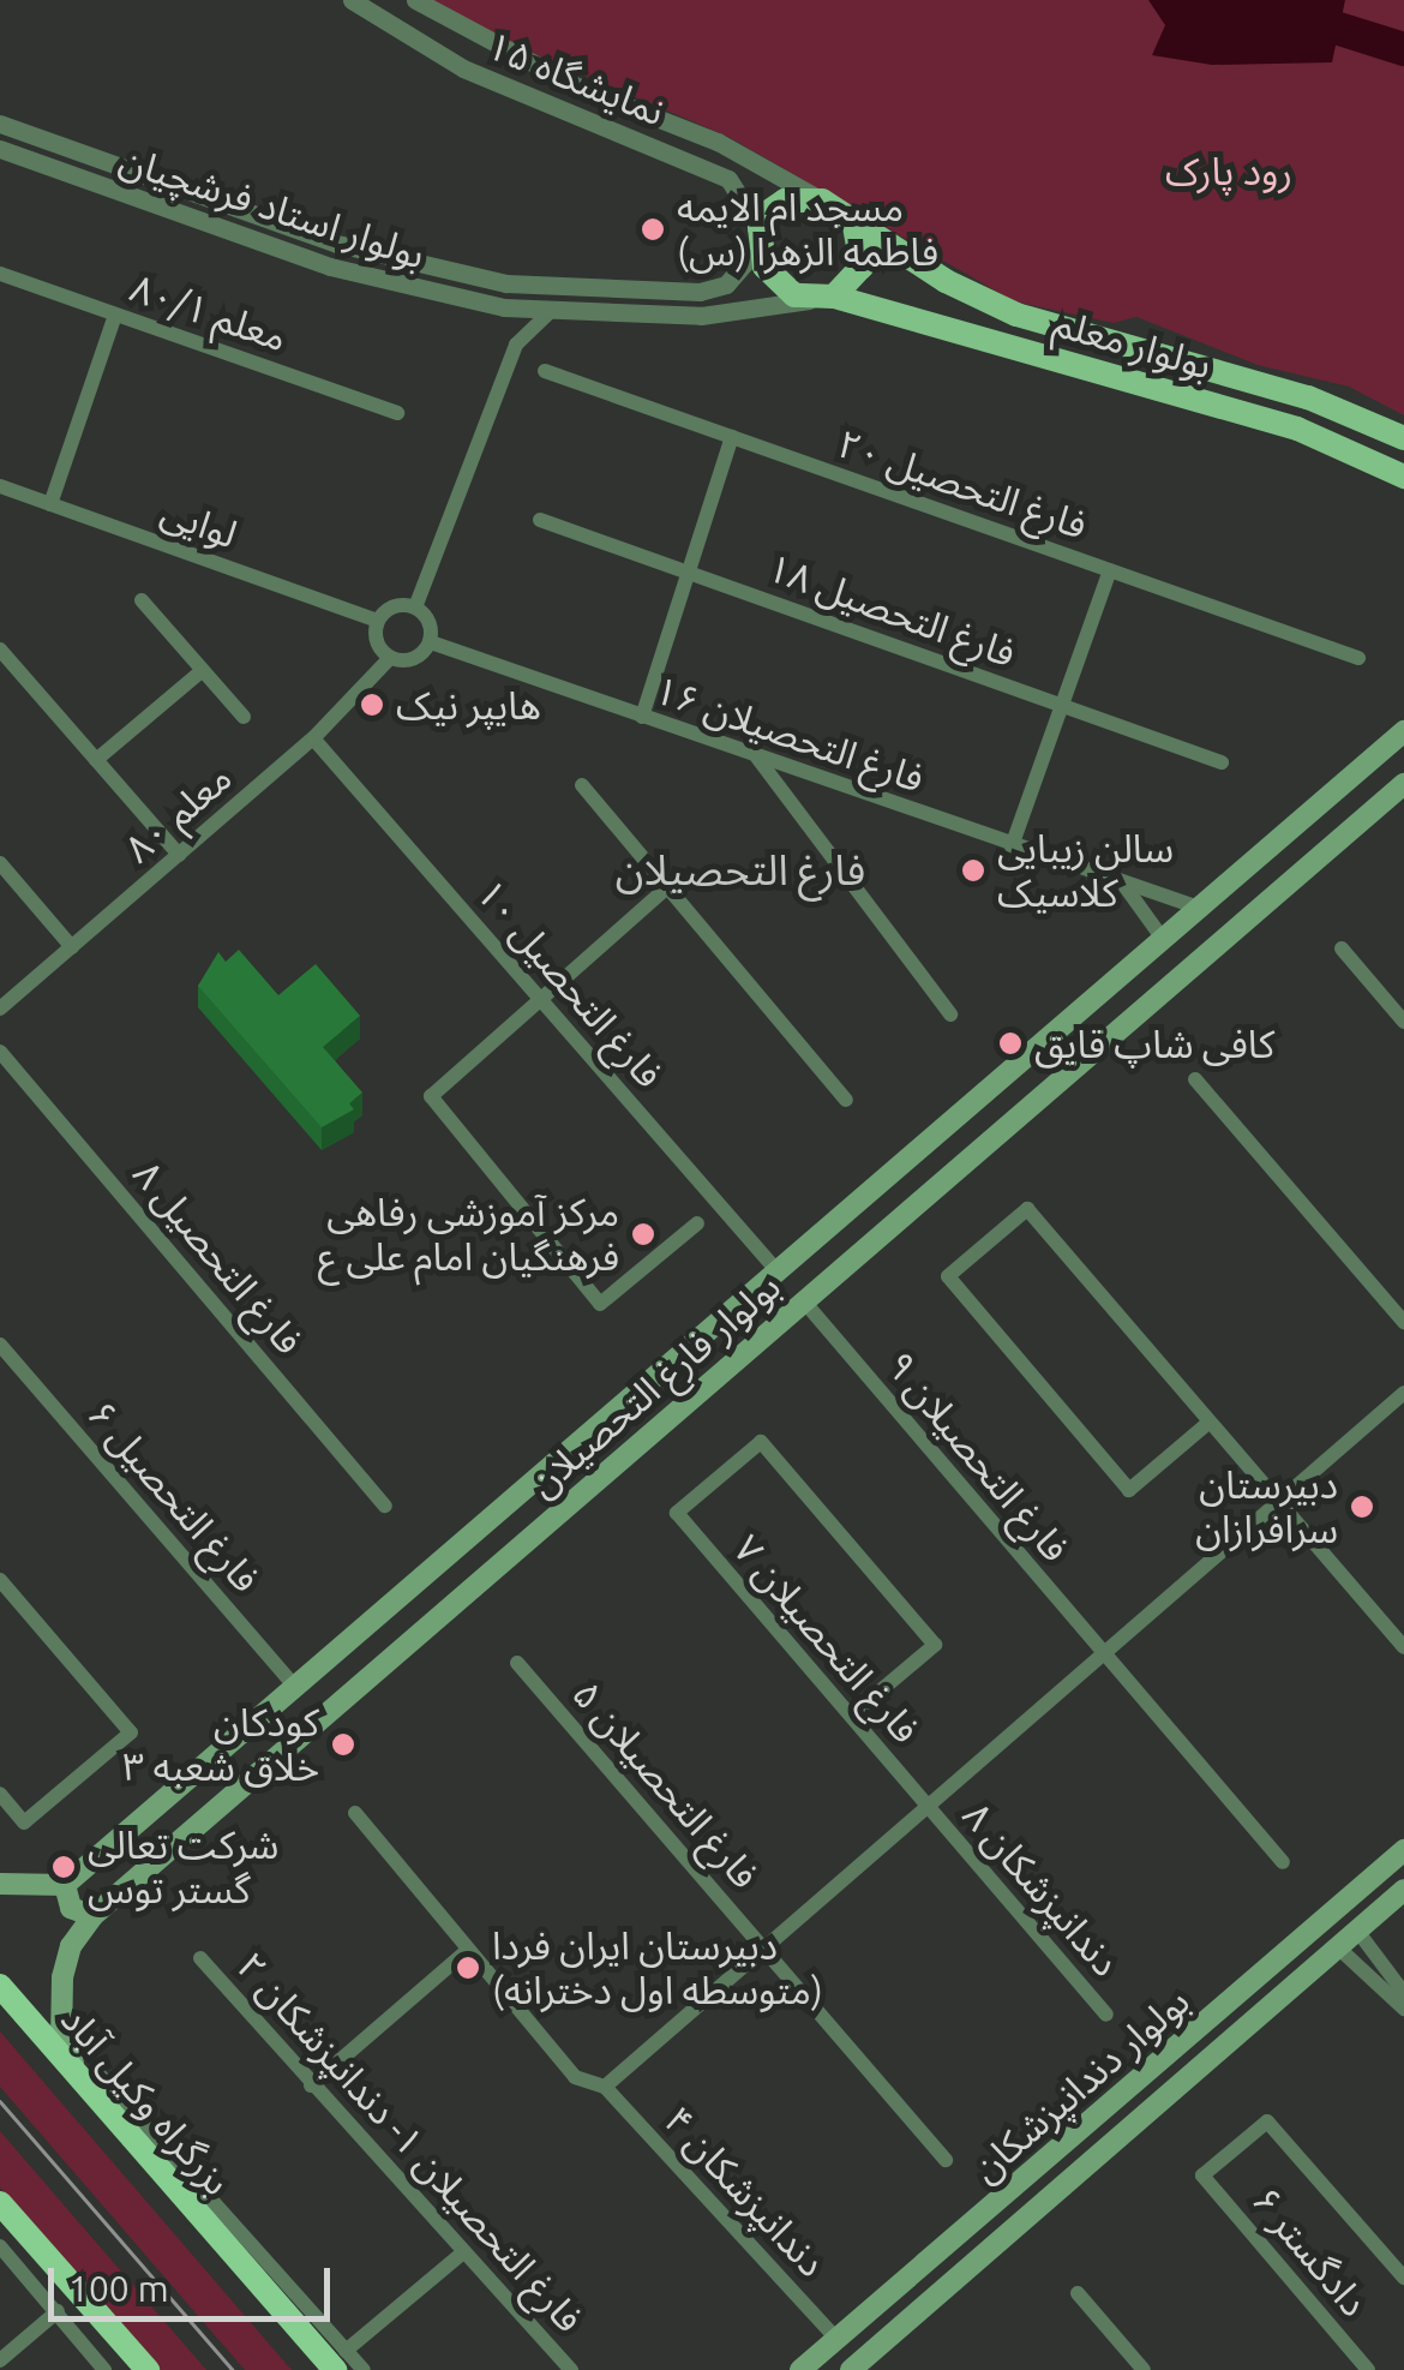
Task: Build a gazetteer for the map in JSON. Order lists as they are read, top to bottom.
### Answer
{
  "streets": {
    "highway": ["بزرگراه وکیل آباد"],
    "main road": ["بولوار معلم", "بولوار فارغ التحصیلان", "بولوار دندانپزشکان"],
    "street": [
      "نمایشگاه ۱۵",
      "بولوار استاد فرشچیان",
      "معلم ۸۰/۱",
      "فارغ التحصیل ۲۰",
      "لوایی",
      "فارغ التحصیل ۱۸",
      "فارغ التحصیلان ۱۶",
      "معلم ۸۰",
      "فارغ التحصیل ۱۰",
      "فارغ التحصیل ۸",
      "فارغ التحصیلان ۹",
      "فارغ التحصیل ۶",
      "فارغ التحصیلان ۷",
      "فارغ التحصیلان ۵",
      "دندانپزشکان ۸",
      "فارغ التحصیلان ۱- دندانپزشکان ۲",
      "دندانپزشکان ۴",
      "دادگستر ۶"
    ]
  },
  "crossings": [
    ["نمایشگاه ۱۵", "بولوار استاد فرشچیان"],
    ["نمایشگاه ۱۵", "بولوار معلم"],
    ["بولوار استاد فرشچیان", "بولوار معلم"],
    ["لوایی", "فارغ التحصیلان ۱۶"],
    ["لوایی", "معلم ۸۰"],
    ["فارغ التحصیلان ۱۶", "معلم ۸۰"],
    ["فارغ التحصیلان ۱۶", "بولوار فارغ التحصیلان"],
    ["معلم ۸۰", "فارغ التحصیل ۱۰"],
    ["فارغ التحصیل ۱۰", "بولوار فارغ التحصیلان"],
    ["بولوار فارغ التحصیلان", "فارغ التحصیلان ۹"],
    ["بولوار فارغ التحصیلان", "فارغ التحصیل ۶"],
    ["بولوار فارغ التحصیلان", "بزرگراه وکیل آباد"],
    ["فارغ التحصیلان ۷", "دندانپزشکان ۸"],
    ["بولوار دندانپزشکان", "دندانپزشکان ۴"]
  ],
  "districts": ["فارغ التحصیلان"],
  "parks": ["رود پارک"],
  "places": [
    "مسجد ام الایمه فاطمه الزهرا (س)",
    "هایپر نیک",
    "سالن زیبایی کلاسیک",
    "کافی شاپ قایق",
    "مرکز آموزشی رفاهی فرهنگیان امام علی ع",
    "دبیرستان سرافرازان",
    "کودکان خلاق شعبه ۳",
    "شرکت تعالی گستر توس",
    "دبیرستان ایران فردا (متوسطه اول دخترانه)"
  ],
  "scale_bar": "100 m"
}
